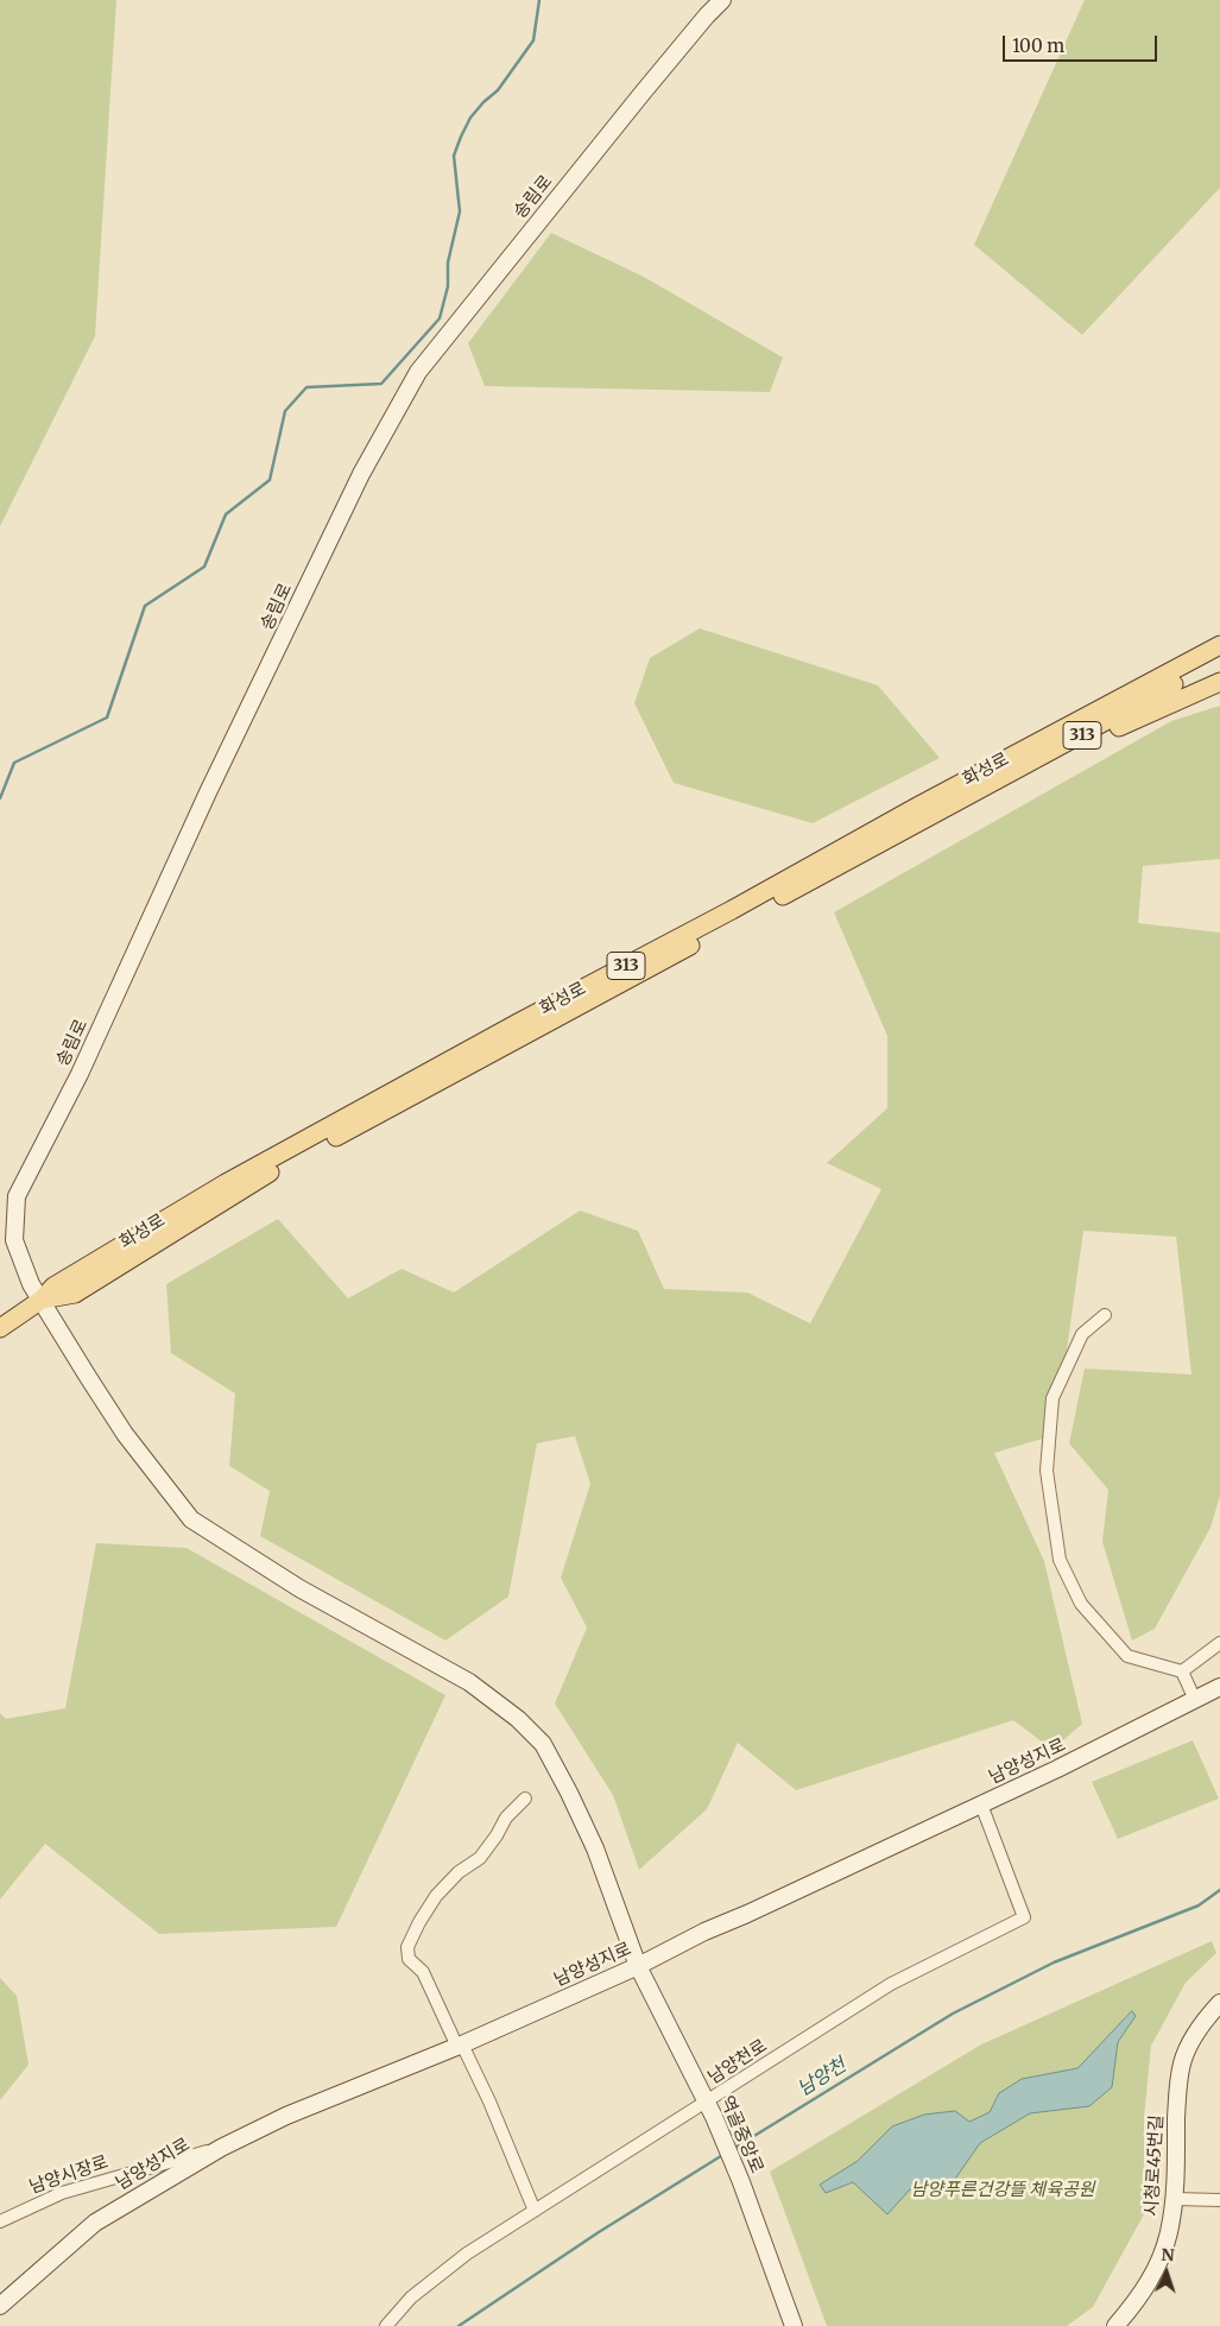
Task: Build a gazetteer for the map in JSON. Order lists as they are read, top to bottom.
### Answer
{
  "streets": {
    "main road": [
      "송림로",
      "313",
      "화성로",
      "남양성지로",
      "역골중앙로",
      "시청로45번길"
    ],
    "street": ["남양천로", "남양시장로"]
  },
  "crossings": [
    ["송림로", "화성로"],
    ["송림로", "남양성지로"],
    ["송림로", "역골중앙로"],
    ["남양성지로", "남양천로"],
    ["남양성지로", "역골중앙로"],
    ["남양성지로", "남양시장로"],
    ["남양천로", "역골중앙로"]
  ],
  "water": ["남양천"],
  "parks": ["남양푸른건강뜰 체육공원"],
  "scale_bar": "100 m",
  "north": "top"
}
